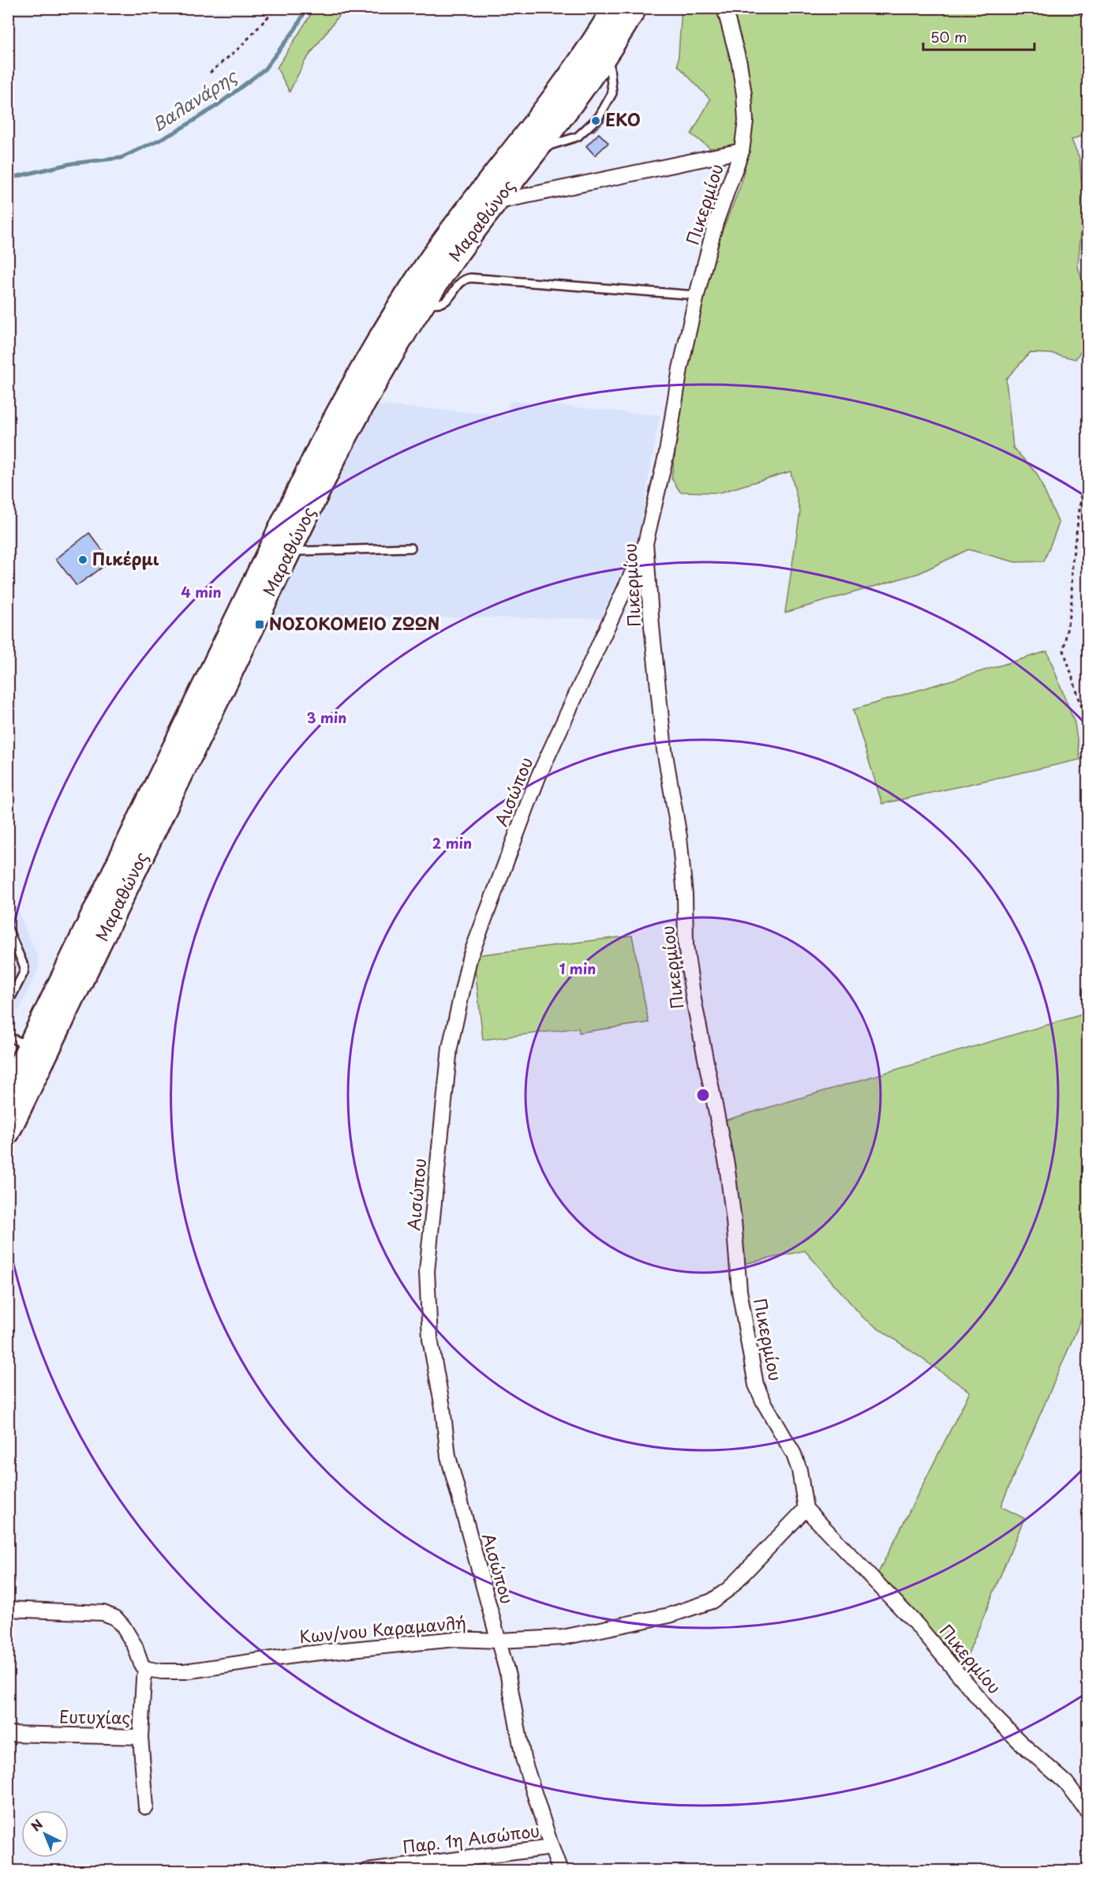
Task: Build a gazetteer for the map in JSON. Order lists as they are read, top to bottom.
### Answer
{
  "streets": {
    "main road": ["Μαραθώνος"],
    "street": [
      "Πικερμίου",
      "Αισώπου",
      "Κων/νου Καραμανλή",
      "Ευτυχίας",
      "Παρ. 1η Αισώπου"
    ]
  },
  "crossings": [
    ["Πικερμίου", "Αισώπου"],
    ["Πικερμίου", "Κων/νου Καραμανλή"],
    ["Αισώπου", "Κων/νου Καραμανλή"],
    ["Αισώπου", "Παρ. 1η Αισώπου"],
    ["Κων/νου Καραμανλή", "Ευτυχίας"]
  ],
  "water": ["Βαλανάρης"],
  "places": {
    "other": ["EKO", "Πικέρμι"],
    "transit": ["ΝΟΣΟΚΟΜΕΙΟ ΖΩΩΝ"]
  },
  "scale_bar": "50 m",
  "north": "top left",
  "rings": [
    "4 min",
    "3 min",
    "2 min",
    "1 min"
  ]
}
